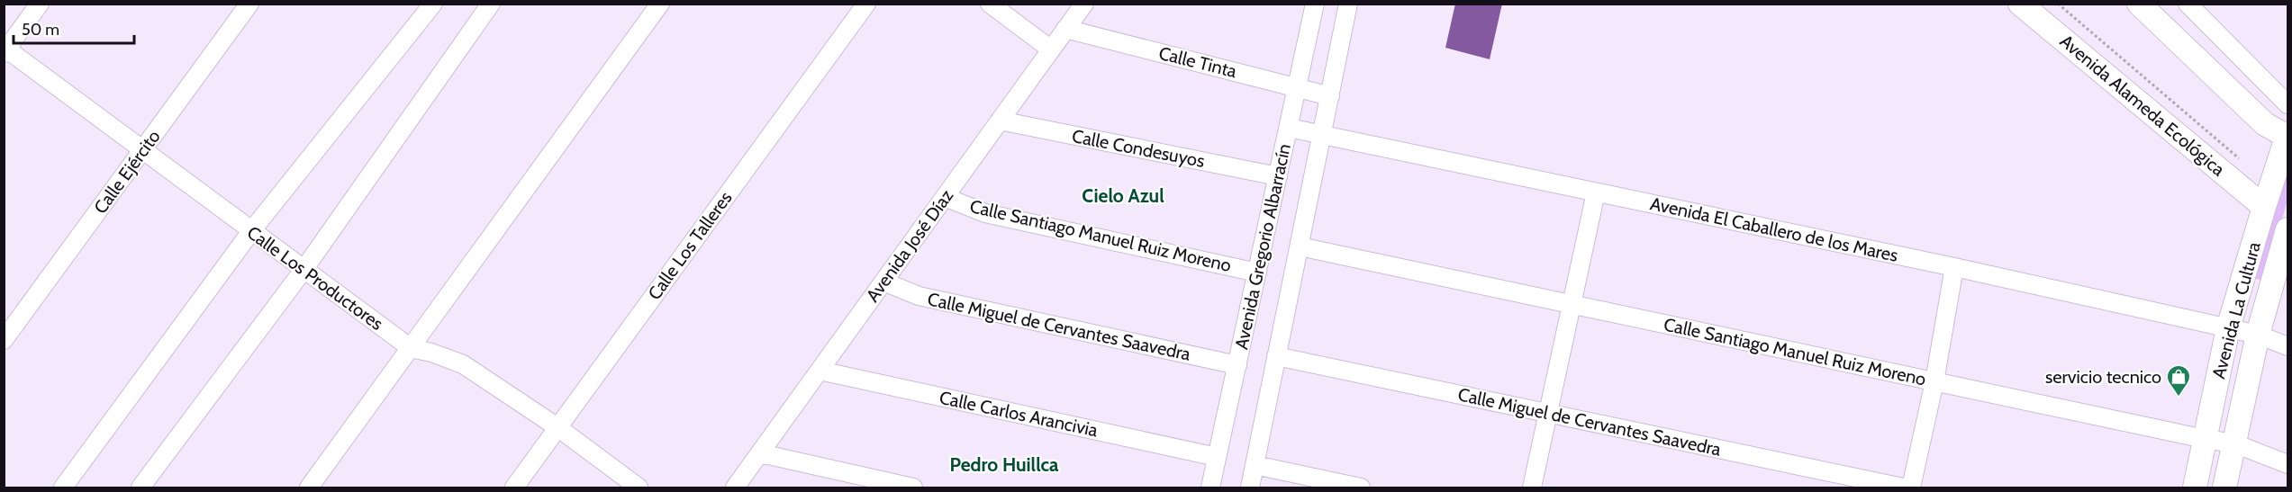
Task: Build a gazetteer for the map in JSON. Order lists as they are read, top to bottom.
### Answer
{
  "streets": {
    "main road": ["Avenida Alameda Ecológica", "Avenida La Cultura"],
    "street": [
      "Calle Tinta",
      "Calle Condesuyos",
      "Calle Ejército",
      "Avenida El Caballero de los Mares",
      "Calle Santiago Manuel Ruiz Moreno",
      "Calle Los Talleres",
      "Avenida José Díaz",
      "Avenida Gregorio Albarracín",
      "Calle Los Productores",
      "Calle Miguel de Cervantes Saavedra",
      "Calle Carlos Arancivia"
    ]
  },
  "crossings": [
    ["Calle Tinta", "Avenida José Díaz"],
    ["Calle Tinta", "Avenida Gregorio Albarracín"],
    ["Avenida Alameda Ecológica", "Avenida La Cultura"],
    ["Calle Condesuyos", "Avenida José Díaz"],
    ["Calle Condesuyos", "Avenida Gregorio Albarracín"],
    ["Calle Ejército", "Calle Los Productores"],
    ["Avenida El Caballero de los Mares", "Avenida Gregorio Albarracín"],
    ["Avenida El Caballero de los Mares", "Avenida La Cultura"],
    ["Calle Santiago Manuel Ruiz Moreno", "Avenida José Díaz"],
    ["Calle Santiago Manuel Ruiz Moreno", "Avenida Gregorio Albarracín"],
    ["Calle Santiago Manuel Ruiz Moreno", "Avenida La Cultura"],
    ["Calle Los Talleres", "Calle Los Productores"],
    ["Avenida José Díaz", "Calle Miguel de Cervantes Saavedra"],
    ["Avenida José Díaz", "Calle Carlos Arancivia"],
    ["Avenida Gregorio Albarracín", "Calle Miguel de Cervantes Saavedra"],
    ["Avenida Gregorio Albarracín", "Calle Carlos Arancivia"]
  ],
  "districts": ["Cielo Azul", "Pedro Huillca"],
  "places": {
    "shop": ["servicio tecnico"]
  },
  "scale_bar": "50 m"
}
